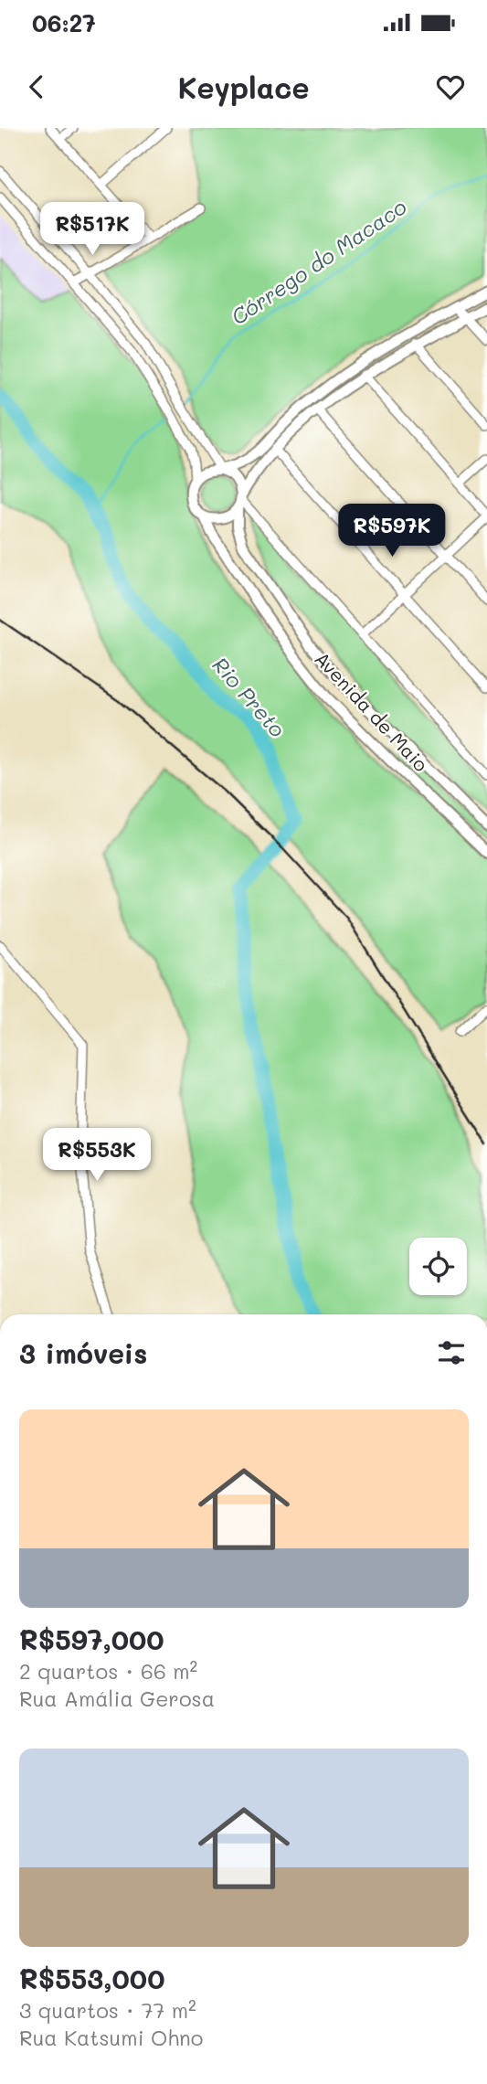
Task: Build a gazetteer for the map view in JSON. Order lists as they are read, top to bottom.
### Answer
{
  "streets": {
    "main road": ["Avenida de Maio"]
  },
  "water": ["Córrego do Macaco", "Rio Preto"],
  "page": {
    "status": "06:27",
    "header": "Keyplace",
    "price": ["R$517K", "R$597K", "R$553K"],
    "heading": "3 imóveis",
    "list": [
      {
        "name": "R$597,000",
        "note": "2 quartos · 66 m² · Rua Amália Gerosa"
      },
      {
        "name": "R$553,000",
        "note": "3 quartos · 77 m² · Rua Katsumi Ohno"
      }
    ]
  }
}
